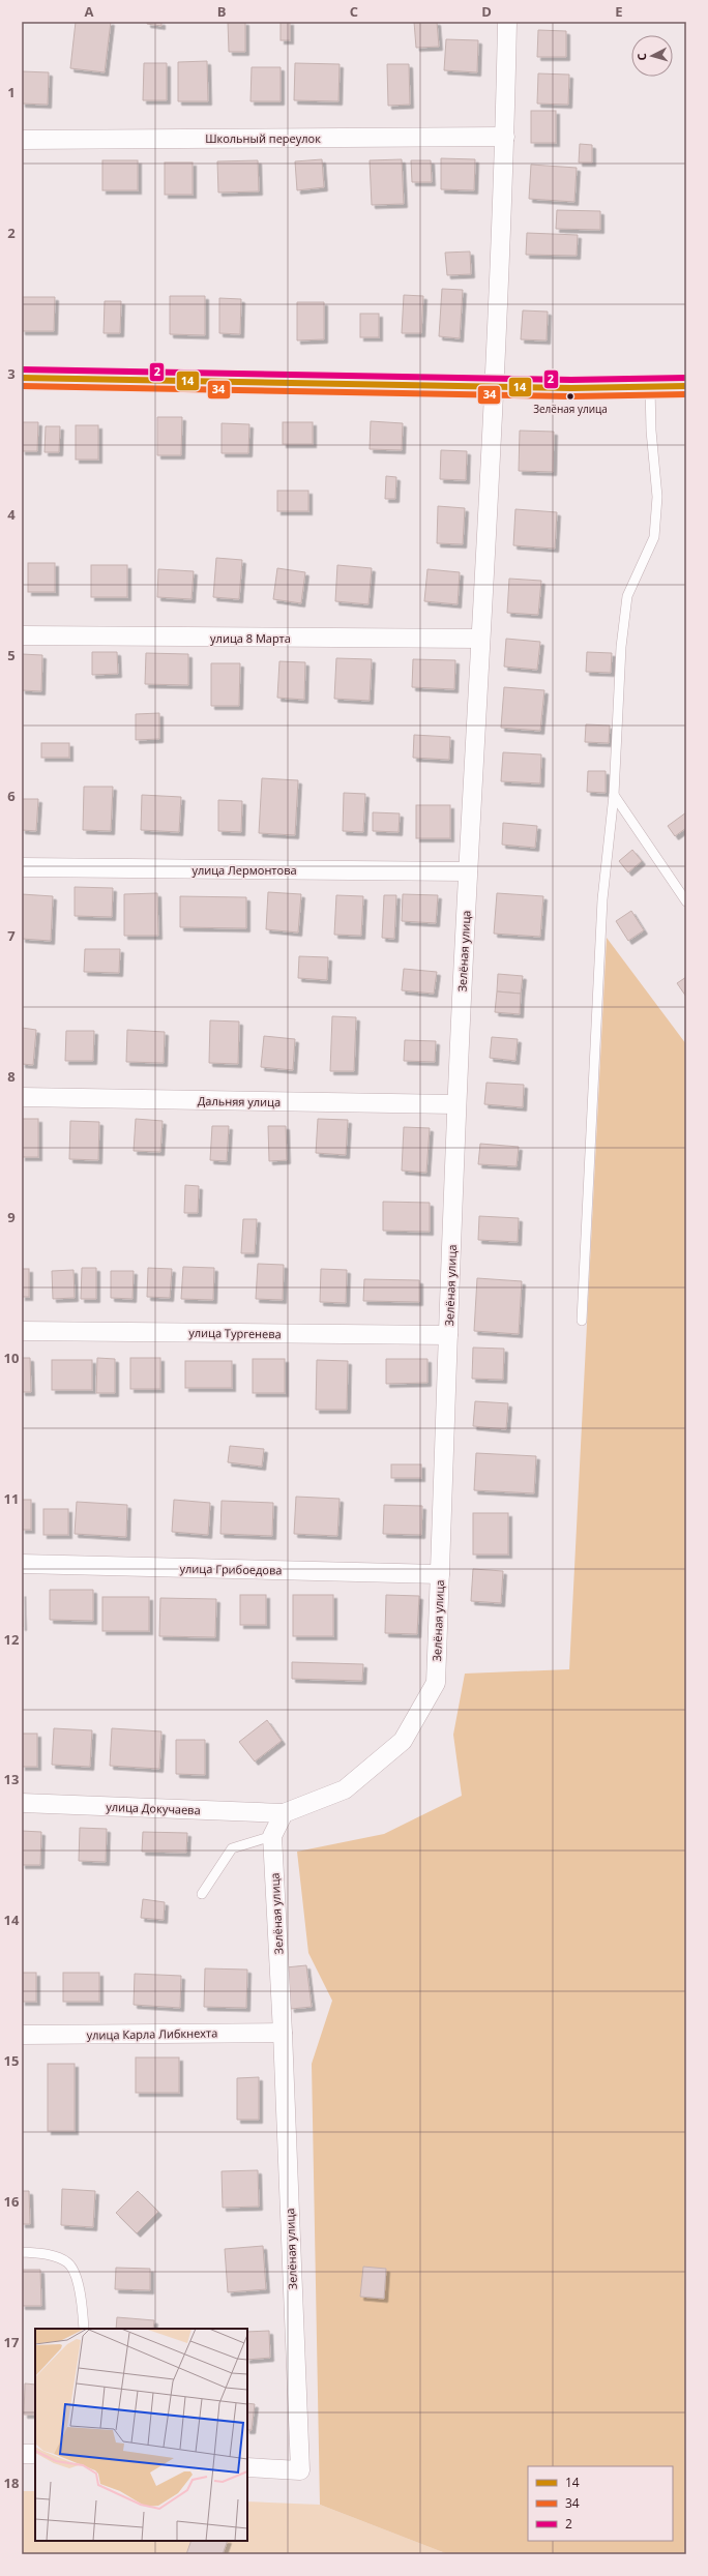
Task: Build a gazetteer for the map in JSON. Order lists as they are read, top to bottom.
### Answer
{
  "streets": {
    "street": [
      "Школьный переулок",
      "улица 8 Марта",
      "улица Лермонтова",
      "Зелёная улица",
      "Дальняя улица",
      "улица Тургенева",
      "улица Грибоедова",
      "улица Докучаева",
      "улица Карла Либкнехта"
    ]
  },
  "crossings": [
    ["Школьный переулок", "Зелёная улица"],
    ["улица 8 Марта", "Зелёная улица"],
    ["улица Лермонтова", "Зелёная улица"],
    ["Зелёная улица", "Дальняя улица"],
    ["Зелёная улица", "улица Тургенева"],
    ["Зелёная улица", "улица Грибоедова"],
    ["Зелёная улица", "улица Докучаева"],
    ["Зелёная улица", "улица Карла Либкнехта"]
  ],
  "places": ["Зелёная улица"],
  "lines": ["transit line 2", "transit line 14", "transit line 34"],
  "legend": ["14", "34", "2"],
  "north": "left",
  "grid": {
    "columns": [
      "A",
      "B",
      "C",
      "D",
      "E"
    ],
    "rows": [
      "1",
      "2",
      "3",
      "4",
      "5",
      "6",
      "7",
      "8",
      "9",
      "10",
      "11",
      "12",
      "13",
      "14",
      "15",
      "16",
      "17",
      "18"
    ]
  }
}
